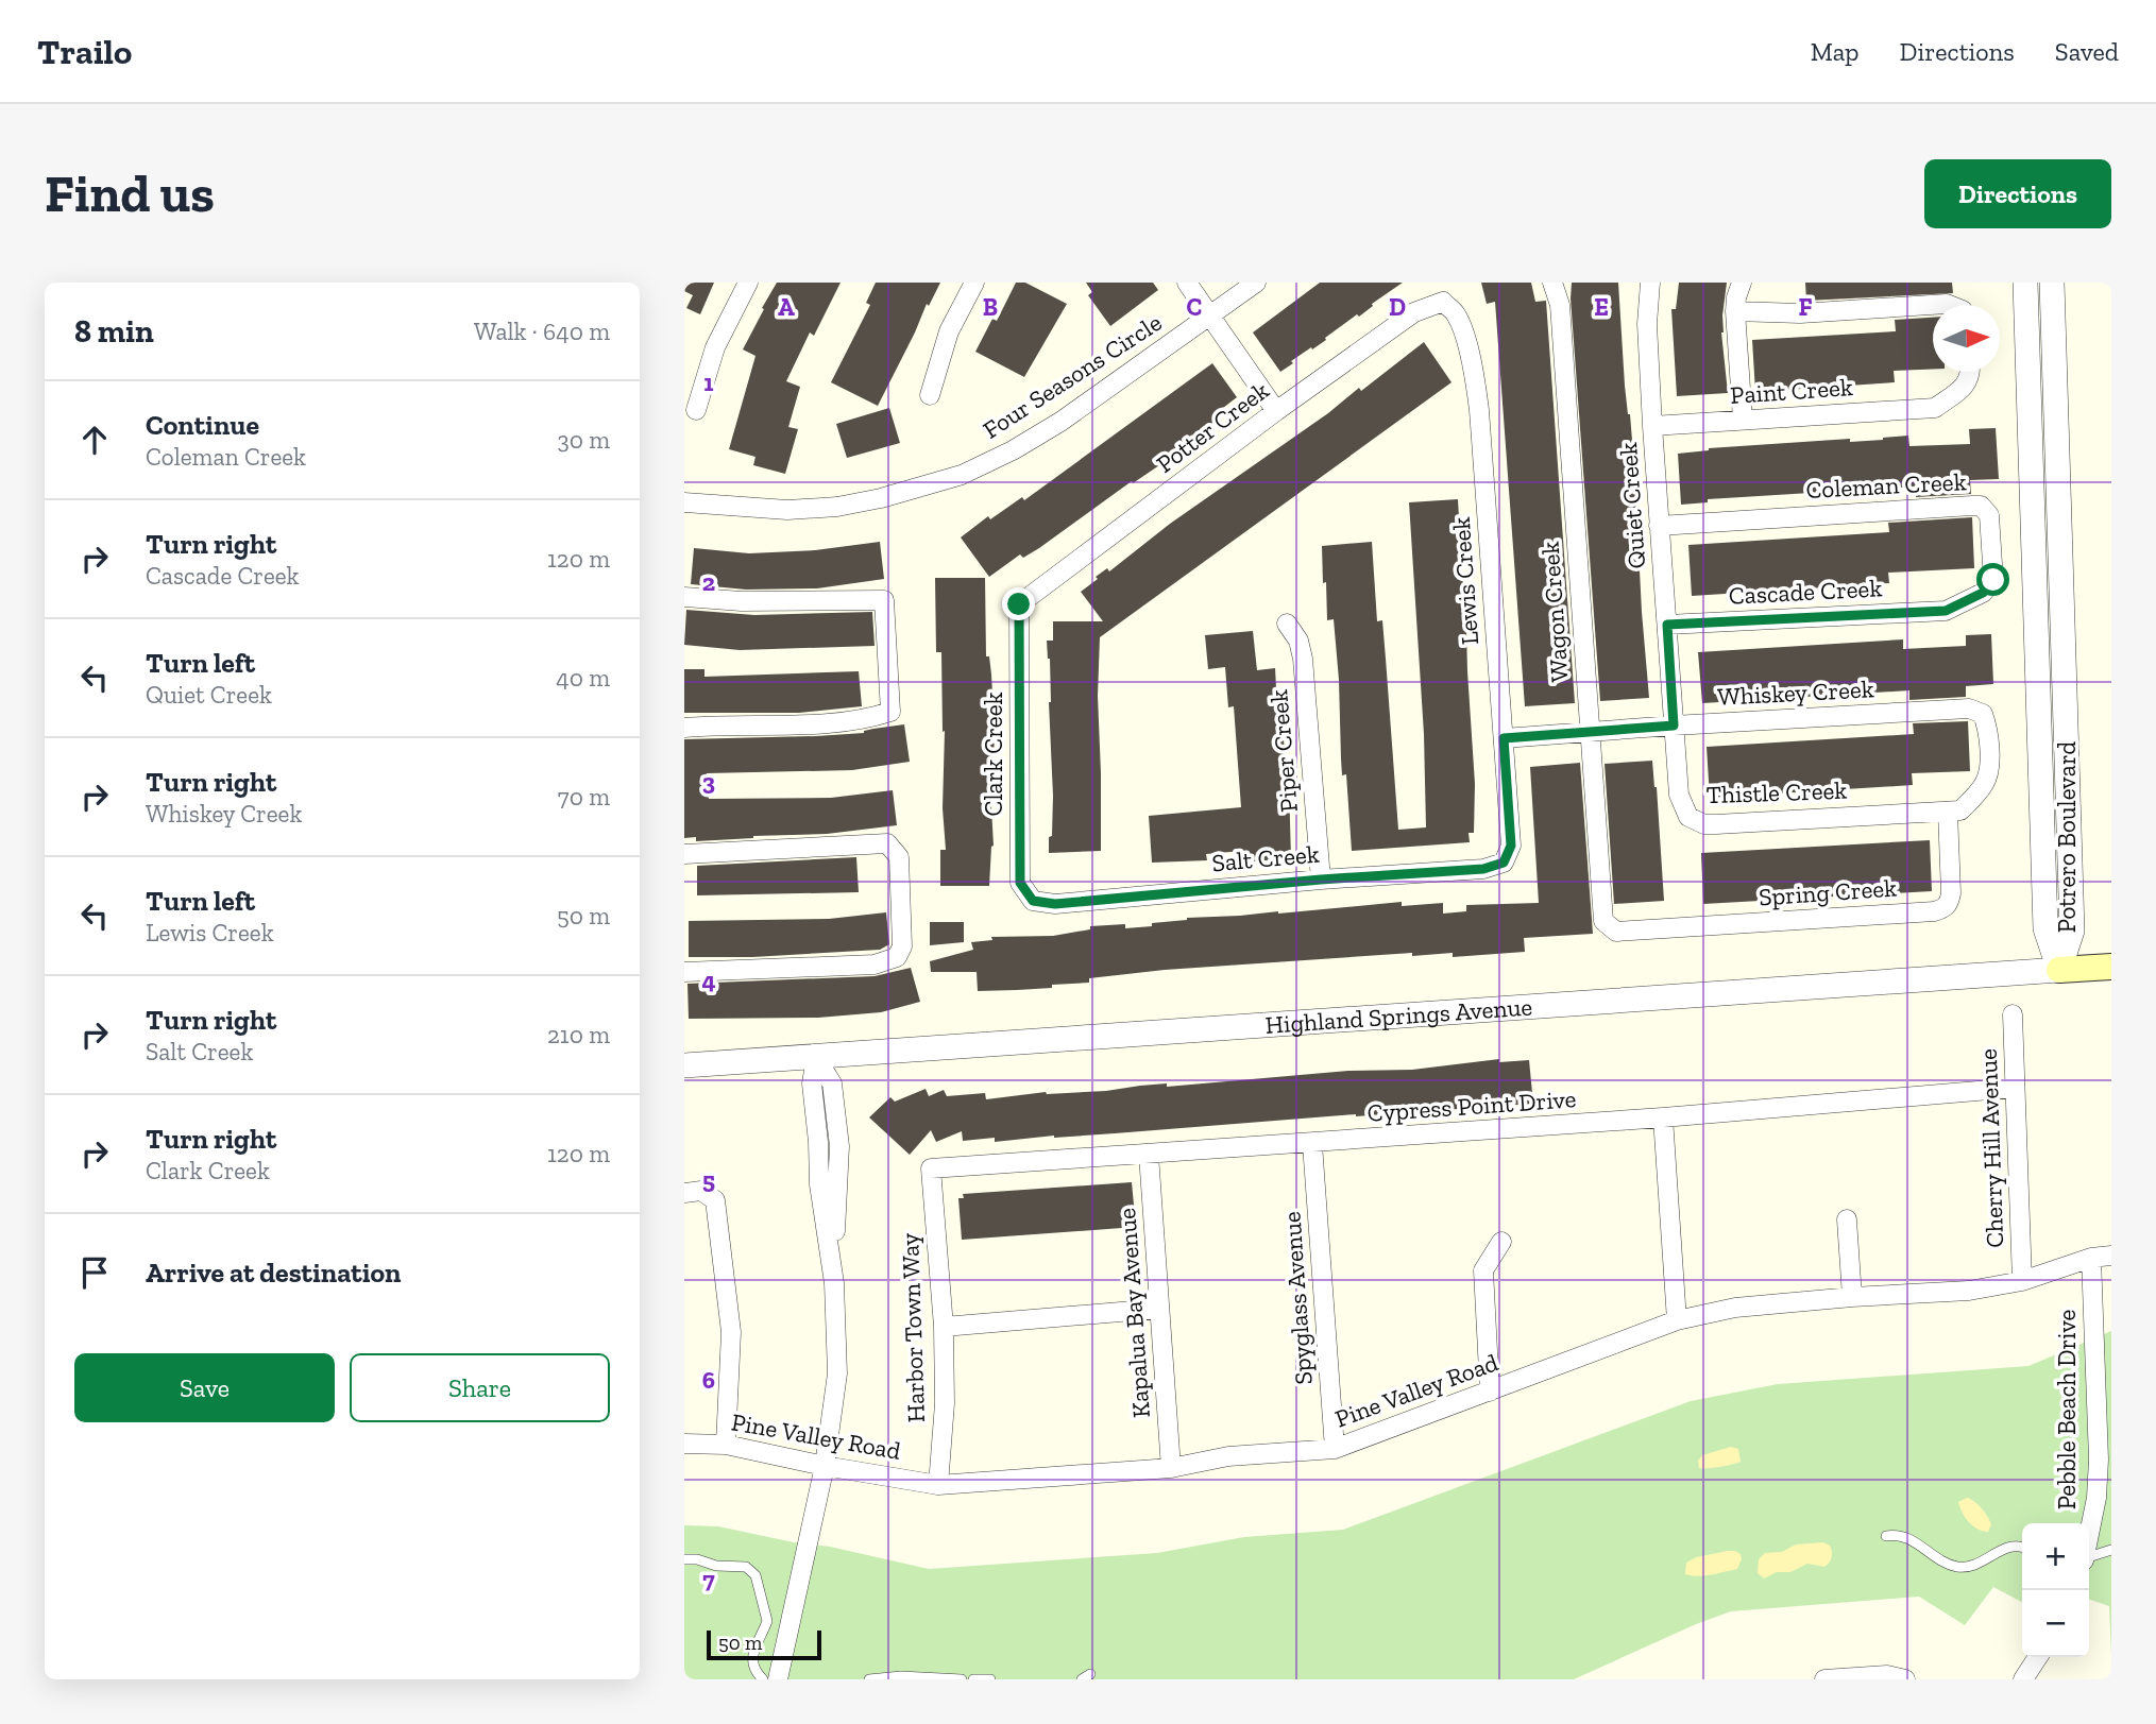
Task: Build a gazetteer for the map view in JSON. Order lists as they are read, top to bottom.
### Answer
{
  "streets": {
    "main road": ["Highland Springs Avenue"],
    "street": [
      "Four Seasons Circle",
      "Paint Creek",
      "Potter Creek",
      "Coleman Creek",
      "Quiet Creek",
      "Lewis Creek",
      "Cascade Creek",
      "Wagon Creek",
      "Whiskey Creek",
      "Piper Creek",
      "Clark Creek",
      "Thistle Creek",
      "Potrero Boulevard",
      "Salt Creek",
      "Spring Creek",
      "Cypress Point Drive",
      "Cherry Hill Avenue",
      "Spyglass Avenue",
      "Kapalua Bay Avenue",
      "Harbor Town Way",
      "Pine Valley Road",
      "Pebble Beach Drive"
    ]
  },
  "crossings": [
    ["Paint Creek", "Quiet Creek"],
    ["Potter Creek", "Lewis Creek"],
    ["Potter Creek", "Clark Creek"],
    ["Coleman Creek", "Quiet Creek"],
    ["Coleman Creek", "Cascade Creek"],
    ["Quiet Creek", "Cascade Creek"],
    ["Quiet Creek", "Whiskey Creek"],
    ["Quiet Creek", "Thistle Creek"],
    ["Lewis Creek", "Whiskey Creek"],
    ["Lewis Creek", "Salt Creek"],
    ["Wagon Creek", "Whiskey Creek"],
    ["Wagon Creek", "Spring Creek"],
    ["Whiskey Creek", "Thistle Creek"],
    ["Whiskey Creek", "Spring Creek"],
    ["Piper Creek", "Salt Creek"],
    ["Clark Creek", "Salt Creek"],
    ["Thistle Creek", "Spring Creek"],
    ["Potrero Boulevard", "Highland Springs Avenue"],
    ["Cypress Point Drive", "Cherry Hill Avenue"],
    ["Cypress Point Drive", "Spyglass Avenue"],
    ["Cypress Point Drive", "Kapalua Bay Avenue"],
    ["Cypress Point Drive", "Harbor Town Way"],
    ["Cherry Hill Avenue", "Pine Valley Road"],
    ["Spyglass Avenue", "Pine Valley Road"],
    ["Kapalua Bay Avenue", "Pine Valley Road"],
    ["Harbor Town Way", "Pine Valley Road"],
    ["Pine Valley Road", "Pebble Beach Drive"]
  ],
  "scale_bar": "50 m",
  "north": "right",
  "page": {
    "header": "Trailo",
    "nav": ["Map", "Directions", "Saved"],
    "buttons": [
      "Directions",
      ["Save", "Share"]
    ],
    "title": "Find us",
    "heading": ["8 min", "Walk · 640 m"],
    "list": [
      ["Continue", "Coleman Creek", "30 m"],
      ["Turn right", "Cascade Creek", "120 m"],
      ["Turn left", "Quiet Creek", "40 m"],
      ["Turn right", "Whiskey Creek", "70 m"],
      ["Turn left", "Lewis Creek", "50 m"],
      ["Turn right", "Salt Creek", "210 m"],
      ["Turn right", "Clark Creek", "120 m"],
      "Arrive at destination"
    ],
    "map_buttons": ["+", "−"],
    "scale": "50 m"
  },
  "grid": {
    "columns": [
      "A",
      "B",
      "C",
      "D",
      "E",
      "F"
    ],
    "rows": [
      "1",
      "2",
      "3",
      "4",
      "5",
      "6",
      "7"
    ]
  }
}
